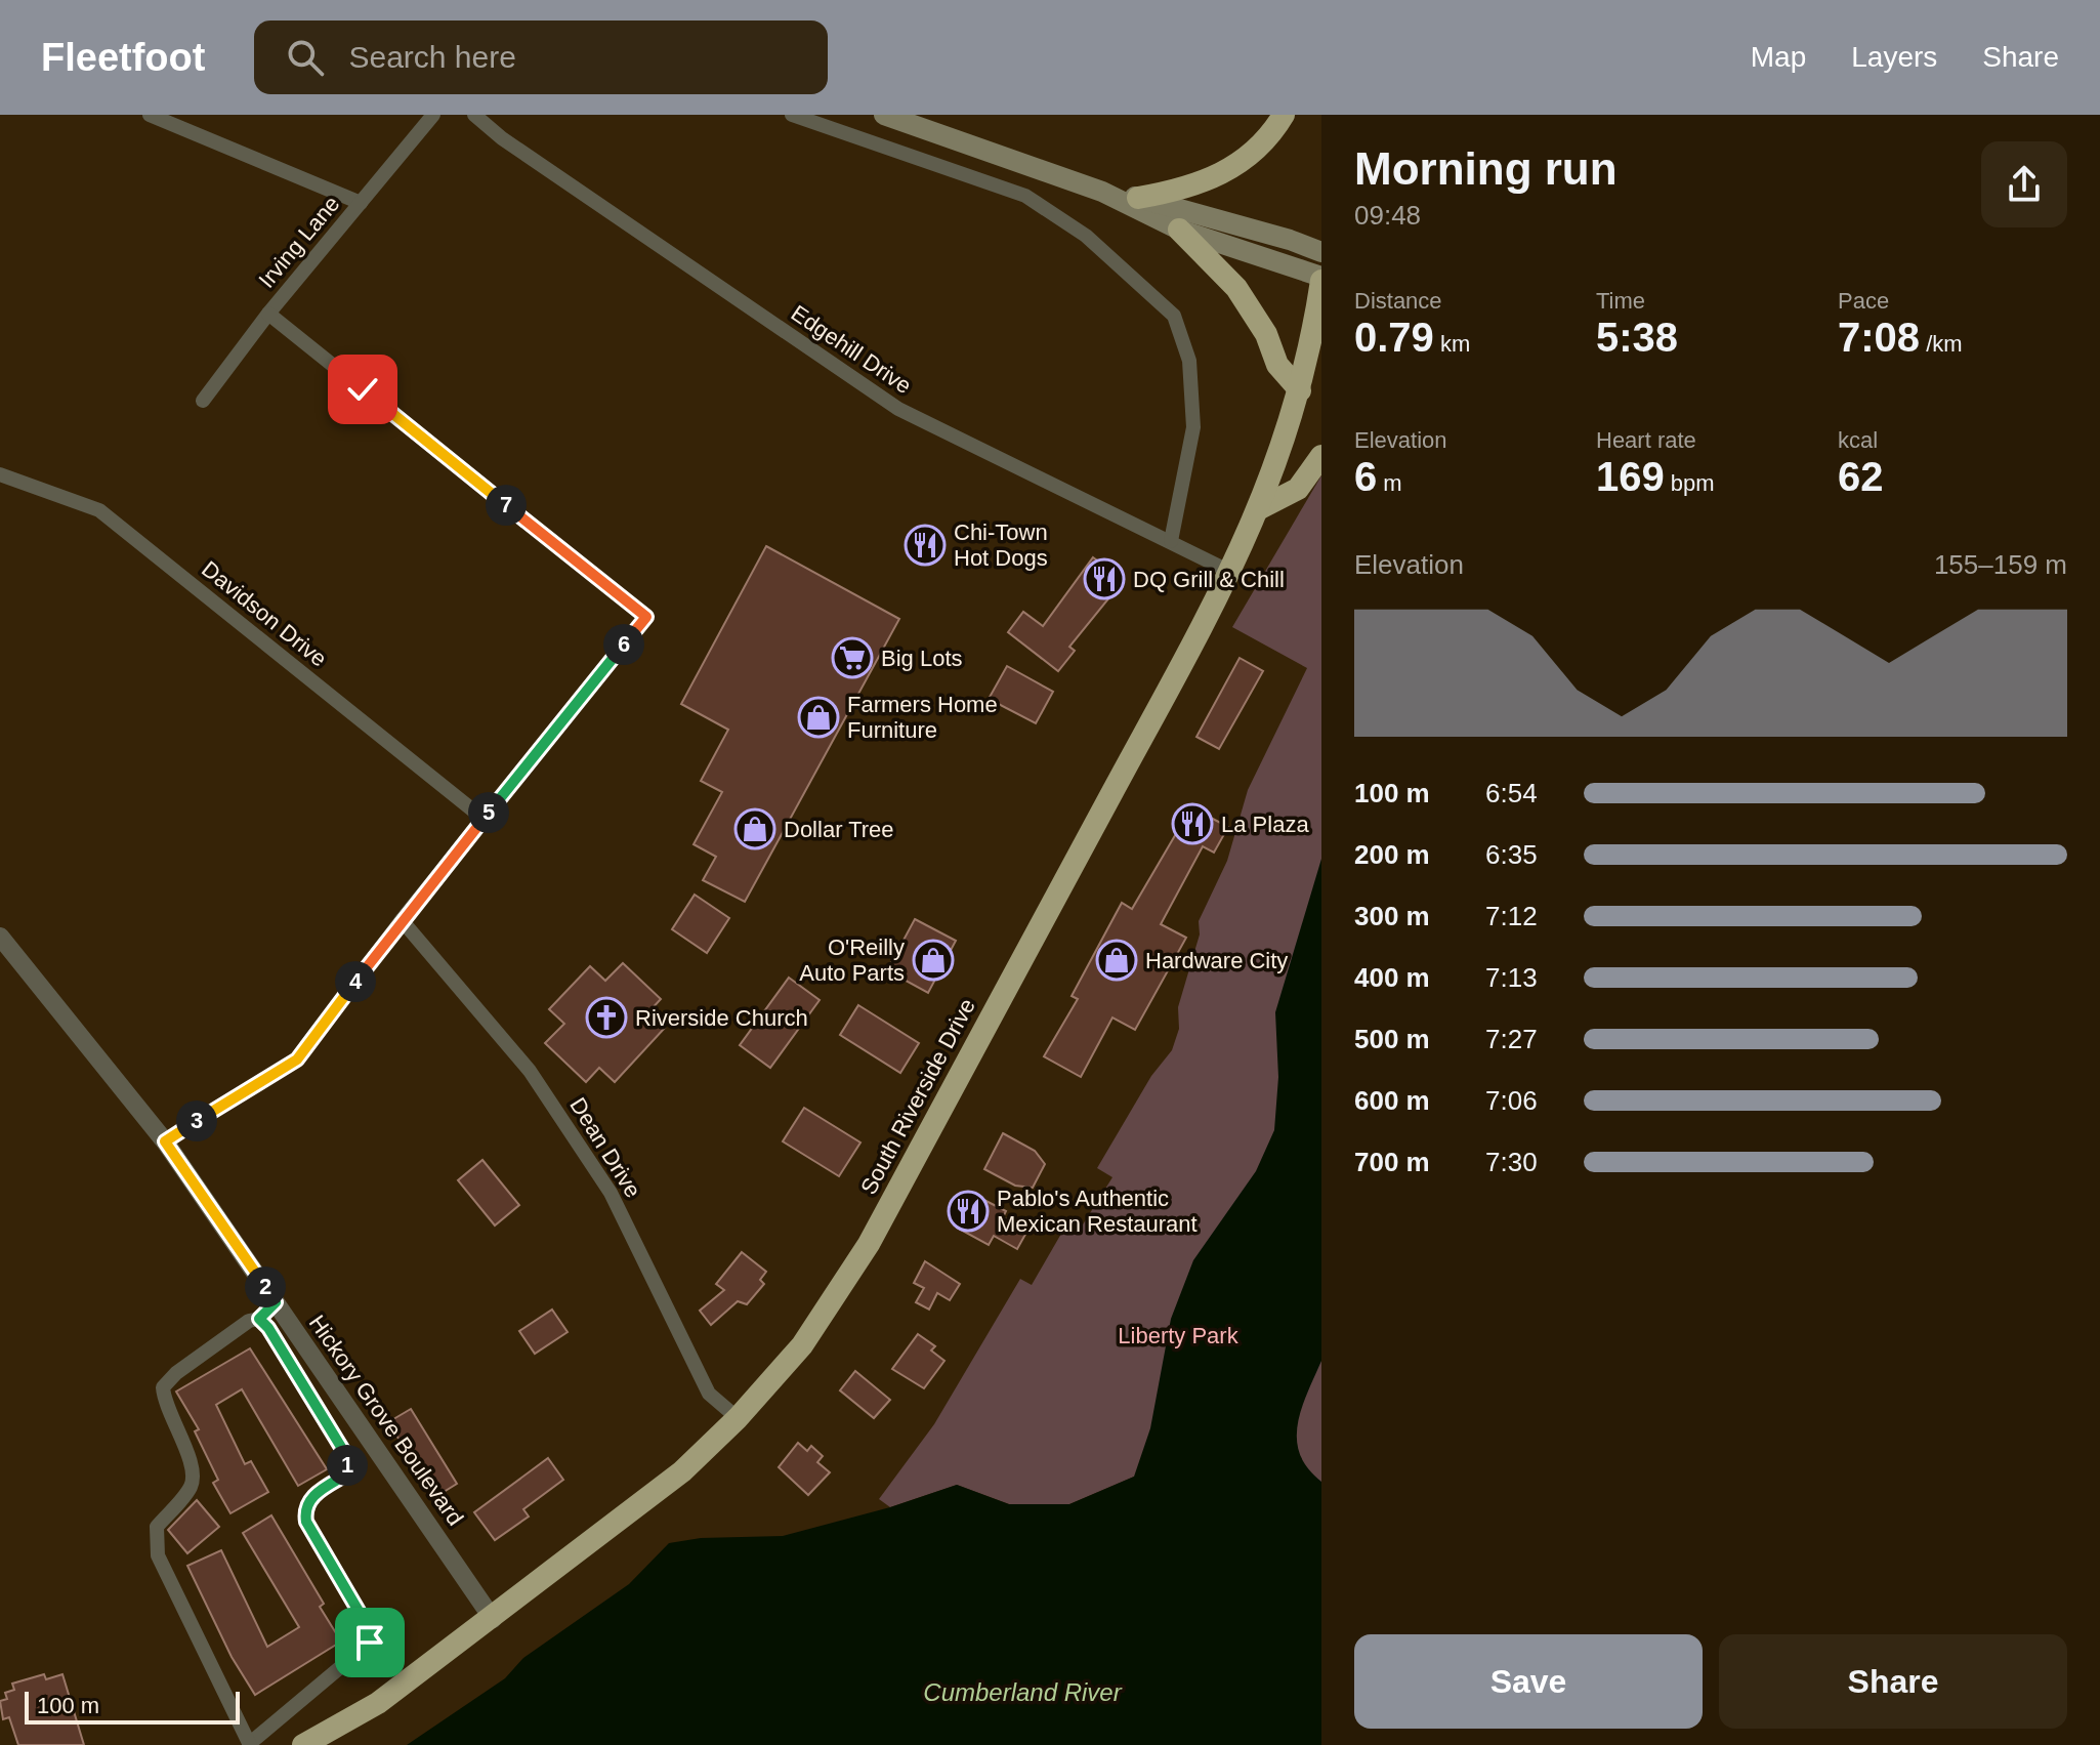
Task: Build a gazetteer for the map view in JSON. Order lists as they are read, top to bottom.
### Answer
{
  "streets": {
    "highway": ["South Riverside Drive"],
    "street": [
      "Irving Lane",
      "Edgehill Drive",
      "Davidson Drive",
      "Dean Drive",
      "Hickory Grove Boulevard"
    ]
  },
  "crossings": [
    ["Edgehill Drive", "South Riverside Drive"],
    ["South Riverside Drive", "Dean Drive"],
    ["South Riverside Drive", "Hickory Grove Boulevard"]
  ],
  "water": ["Cumberland River"],
  "parks": ["Liberty Park"],
  "places": {
    "restaurant": [
      "Chi-Town Hot Dogs",
      "DQ Grill & Chill",
      "La Plaza",
      "Pablo's Authentic Mexican Restaurant"
    ],
    "supermarket": ["Big Lots"],
    "shop": [
      "Farmers Home Furniture",
      "Dollar Tree",
      "O'Reilly Auto Parts",
      "Hardware City"
    ],
    "church": ["Riverside Church"]
  },
  "scale_bar": "100 m",
  "page": {
    "header": "Fleetfoot",
    "search": "Search here",
    "nav": ["Map", "Layers", "Share"],
    "heading": ["Morning run", "09:48"],
    "stats": [
      ["Distance", "0.79 km"],
      ["Time", "5:38"],
      ["Pace", "7:08 /km"],
      ["Elevation", "6 m"],
      ["Heart rate", "169 bpm"],
      ["kcal", "62"]
    ],
    "pins": [
      "7",
      "6",
      "5",
      "4",
      "3",
      "2",
      "1"
    ],
    "chart": ["Elevation", "155–159 m"],
    "list": [
      {
        "name": "100 m",
        "note": "6:54"
      },
      {
        "name": "200 m",
        "note": "6:35"
      },
      {
        "name": "300 m",
        "note": "7:12"
      },
      {
        "name": "400 m",
        "note": "7:13"
      },
      {
        "name": "500 m",
        "note": "7:27"
      },
      {
        "name": "600 m",
        "note": "7:06"
      },
      {
        "name": "700 m",
        "note": "7:30"
      }
    ],
    "buttons": ["Save", "Share"],
    "scale": "100 m"
  }
}
